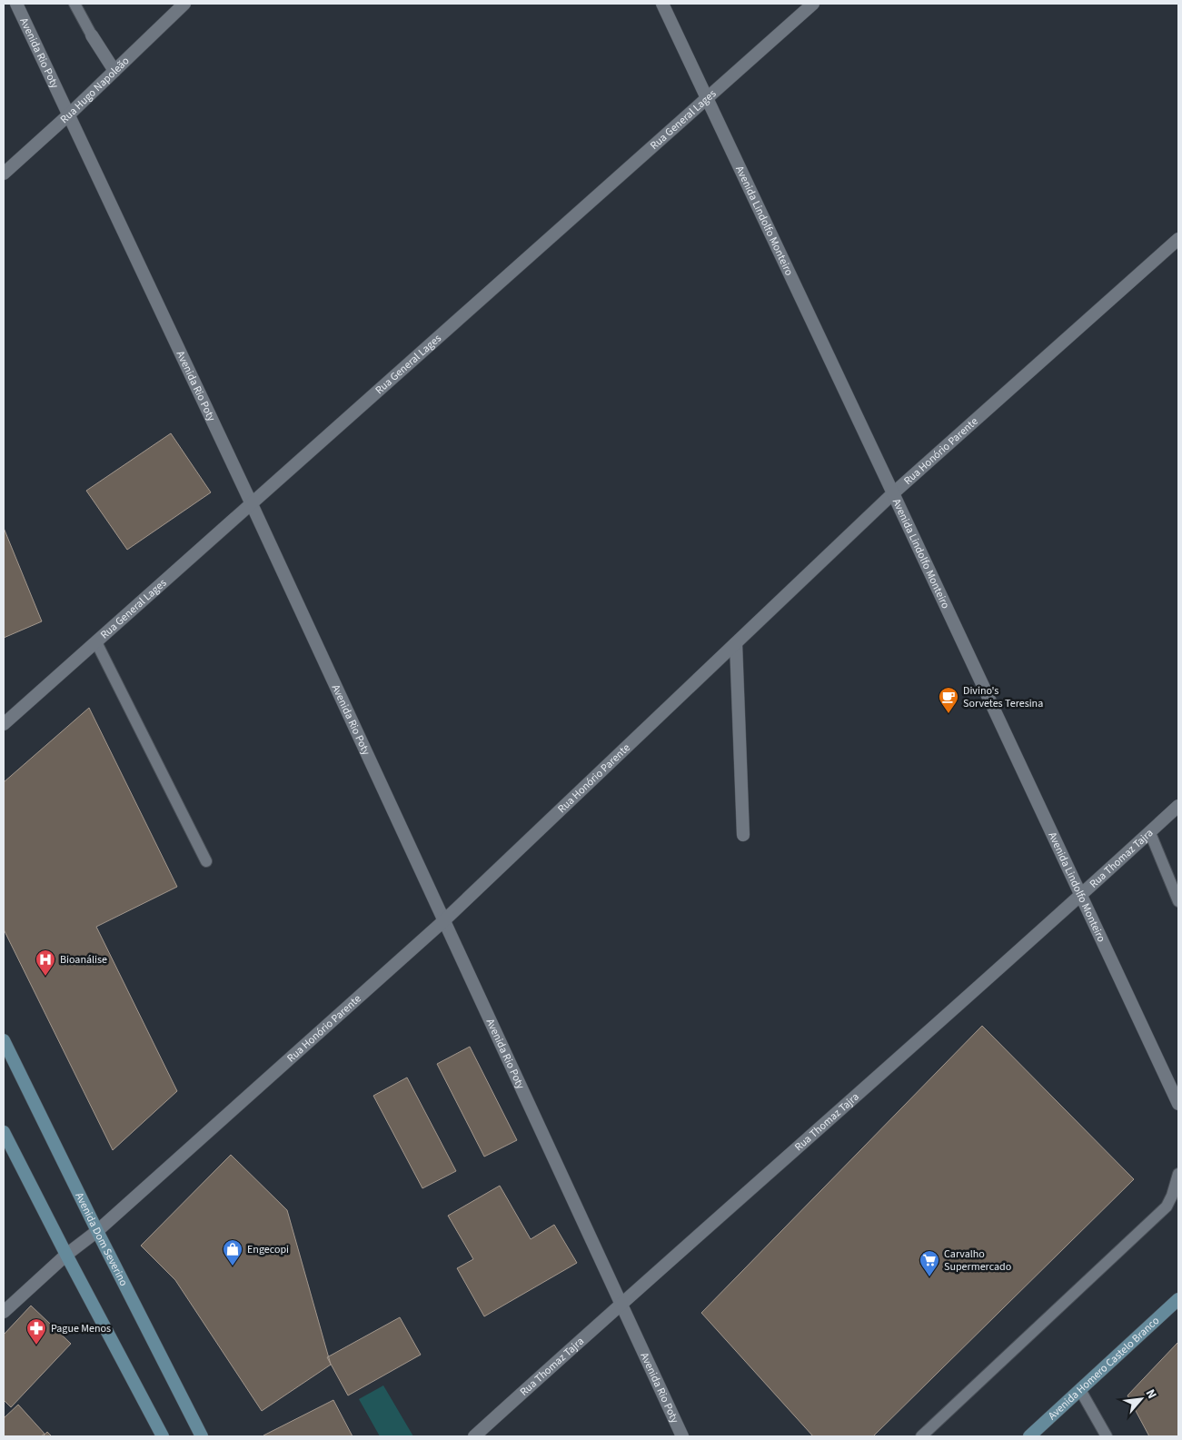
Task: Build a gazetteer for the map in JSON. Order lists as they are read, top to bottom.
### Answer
{
  "streets": {
    "main road": ["Avenida Dom Severino", "Avenida Homero Castelo Branco"],
    "street": [
      "Avenida Rio Poty",
      "Rua Hugo Napoleão",
      "Rua General Lages",
      "Avenida Lindolfo Monteiro",
      "Rua Honório Parente",
      "Rua Thomaz Tajra"
    ]
  },
  "crossings": [
    ["Avenida Rio Poty", "Rua Hugo Napoleão"],
    ["Avenida Rio Poty", "Rua General Lages"],
    ["Avenida Rio Poty", "Rua Honório Parente"],
    ["Avenida Rio Poty", "Rua Thomaz Tajra"],
    ["Rua General Lages", "Avenida Lindolfo Monteiro"],
    ["Avenida Lindolfo Monteiro", "Rua Honório Parente"],
    ["Avenida Lindolfo Monteiro", "Rua Thomaz Tajra"],
    ["Rua Honório Parente", "Avenida Dom Severino"]
  ],
  "places": {
    "cafe": ["Divino's Sorvetes Teresina"],
    "hospital": ["Bioanálise"],
    "shop": ["Engecopi"],
    "supermarket": ["Carvalho Supermercado"],
    "pharmacy": ["Pague Menos"]
  },
  "north": "top right"
}
